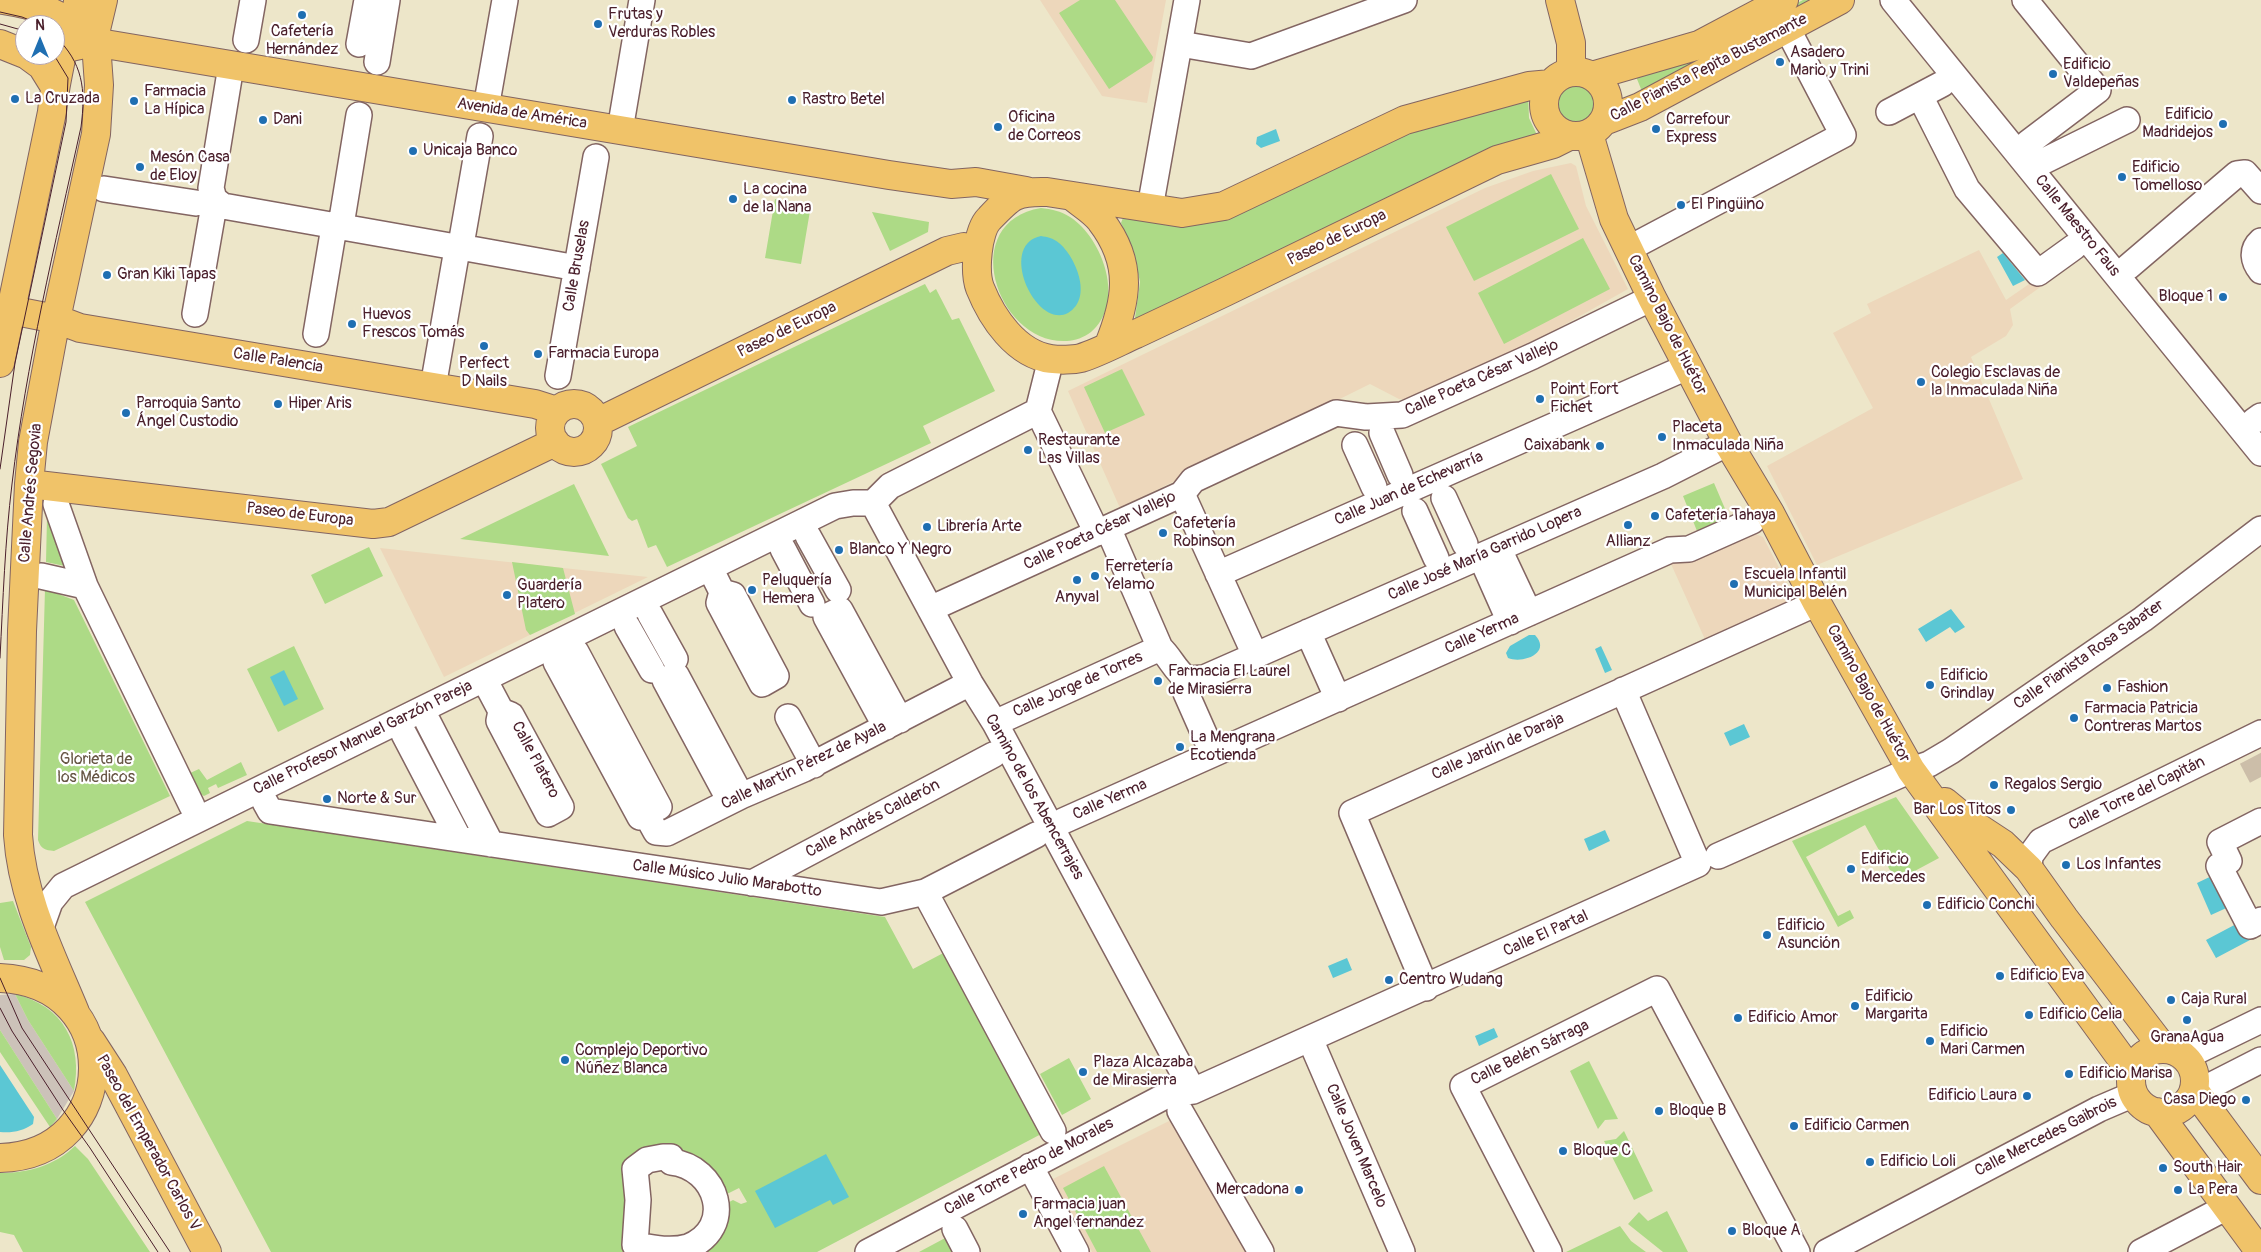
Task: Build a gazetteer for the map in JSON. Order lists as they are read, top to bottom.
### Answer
{
  "streets": {
    "main road": [
      "Calle Pianista Pepita Bustamante",
      "Avenida de América",
      "Paseo de Europa",
      "Camino Bajo de Huétor",
      "Calle Palencia",
      "Calle Andrés Segovia",
      "Paseo del Emperador Carlos V"
    ],
    "street": [
      "Calle Maestro Faus",
      "Calle Bruselas",
      "Calle Poeta César Vallejo",
      "Calle Juan de Echevarría",
      "Calle José María Garrido Lopera",
      "Calle Yerma",
      "Calle Pianista Rosa Sabater",
      "Calle Jorge de Torres",
      "Calle Profesor Manuel Garzón Pareja",
      "Calle Jardín de Daraja",
      "Calle Platero",
      "Calle Martín Pérez de Ayala",
      "Calle Torre del Capitán",
      "Camino de los Abencerrajes",
      "Calle Andrés Calderón",
      "Calle Músico Julio Marabotto",
      "Calle El Partal",
      "Calle Belén Sárraga",
      "Calle Mercedes Gaibrois",
      "Calle Joven Marcelo",
      "Calle Torre Pedro de Morales"
    ]
  },
  "crossings": [
    ["Calle Pianista Pepita Bustamante", "Paseo de Europa"],
    ["Calle Pianista Pepita Bustamante", "Camino Bajo de Huétor"],
    ["Avenida de América", "Paseo de Europa"],
    ["Avenida de América", "Calle Andrés Segovia"],
    ["Paseo de Europa", "Camino Bajo de Huétor"],
    ["Paseo de Europa", "Calle Palencia"],
    ["Paseo de Europa", "Calle Andrés Segovia"],
    ["Camino Bajo de Huétor", "Calle Poeta César Vallejo"],
    ["Camino Bajo de Huétor", "Calle Juan de Echevarría"],
    ["Camino Bajo de Huétor", "Calle José María Garrido Lopera"],
    ["Camino Bajo de Huétor", "Calle Pianista Rosa Sabater"],
    ["Camino Bajo de Huétor", "Calle Jardín de Daraja"],
    ["Camino Bajo de Huétor", "Calle Torre del Capitán"],
    ["Camino Bajo de Huétor", "Calle Mercedes Gaibrois"],
    ["Calle Palencia", "Calle Andrés Segovia"],
    ["Calle Poeta César Vallejo", "Camino de los Abencerrajes"],
    ["Calle Andrés Segovia", "Calle Profesor Manuel Garzón Pareja"],
    ["Calle Jorge de Torres", "Camino de los Abencerrajes"],
    ["Calle Profesor Manuel Garzón Pareja", "Calle Platero"],
    ["Calle Profesor Manuel Garzón Pareja", "Camino de los Abencerrajes"],
    ["Calle Profesor Manuel Garzón Pareja", "Calle Músico Julio Marabotto"],
    ["Calle Jardín de Daraja", "Calle El Partal"],
    ["Calle Martín Pérez de Ayala", "Camino de los Abencerrajes"],
    ["Camino de los Abencerrajes", "Calle El Partal"],
    ["Camino de los Abencerrajes", "Calle Torre Pedro de Morales"],
    ["Calle Andrés Calderón", "Calle Músico Julio Marabotto"],
    ["Calle El Partal", "Calle Joven Marcelo"],
    ["Calle El Partal", "Calle Torre Pedro de Morales"]
  ],
  "parks": ["Glorieta de los Médicos"],
  "places": [
    "Cafetería Hernández",
    "Frutas y Verduras Robles",
    "Asadero Mario y Trini",
    "Edificio Valdepeñas",
    "La Cruzada",
    "Rastro Betel",
    "Farmacia La Hípica",
    "Dani",
    "Edificio Madridejos",
    "Oficina de Correos",
    "Carrefour Express",
    "Unicaja Banco",
    "Mesón Casa de Eloy",
    "Edificio Tomelloso",
    "La cocina de la Nana",
    "El Pingüino",
    "Gran Kiki Tapas",
    "Bloque 1",
    "Huevos Frescos Tomás",
    "Perfect D Nails",
    "Farmacia Europa",
    "Colegio Esclavas de la Inmaculada Niña",
    "Point Fort Fichet",
    "Hiper Aris",
    "Parroquia Santo Ángel Custodio",
    "Placeta Inmaculada Niña",
    "Caixabank",
    "Restaurante Las Villas",
    "Cafetería Tahaya",
    "Allianz",
    "Librería Arte",
    "Cafetería Robinson",
    "Blanco Y Negro",
    "Ferretería Yelamo",
    "Anyval",
    "Escuela Infantil Municipal Belén",
    "Peluquería Hemera",
    "Guardería Platero",
    "Farmacia El Laurel de Mirasierra",
    "Edificio Grindlay",
    "Fashion",
    "Farmacia Patricia Contreras Martos",
    "La Mengrana Ecotienda",
    "Regalos Sergio",
    "Norte & Sur",
    "Bar Los Titos",
    "Los Infantes",
    "Edificio Mercedes",
    "Edificio Conchi",
    "Edificio Asunción",
    "Edificio Eva",
    "Centro Wudang",
    "Caja Rural",
    "Edificio Margarita",
    "Edificio Celia",
    "Edificio Amor",
    "GranaAgua",
    "Edificio Mari Carmen",
    "Complejo Deportivo Núñez Blanca",
    "Plaza Alcazaba de Mirasierra",
    "Edificio Marisa",
    "Edificio Laura",
    "Casa Diego",
    "Bloque B",
    "Edificio Carmen",
    "Bloque C",
    "Edificio Loli",
    "South Hair",
    "Mercadona",
    "La Pera",
    "Farmacia juan Angel fernandez",
    "Bloque A"
  ],
  "north": "top"
}
